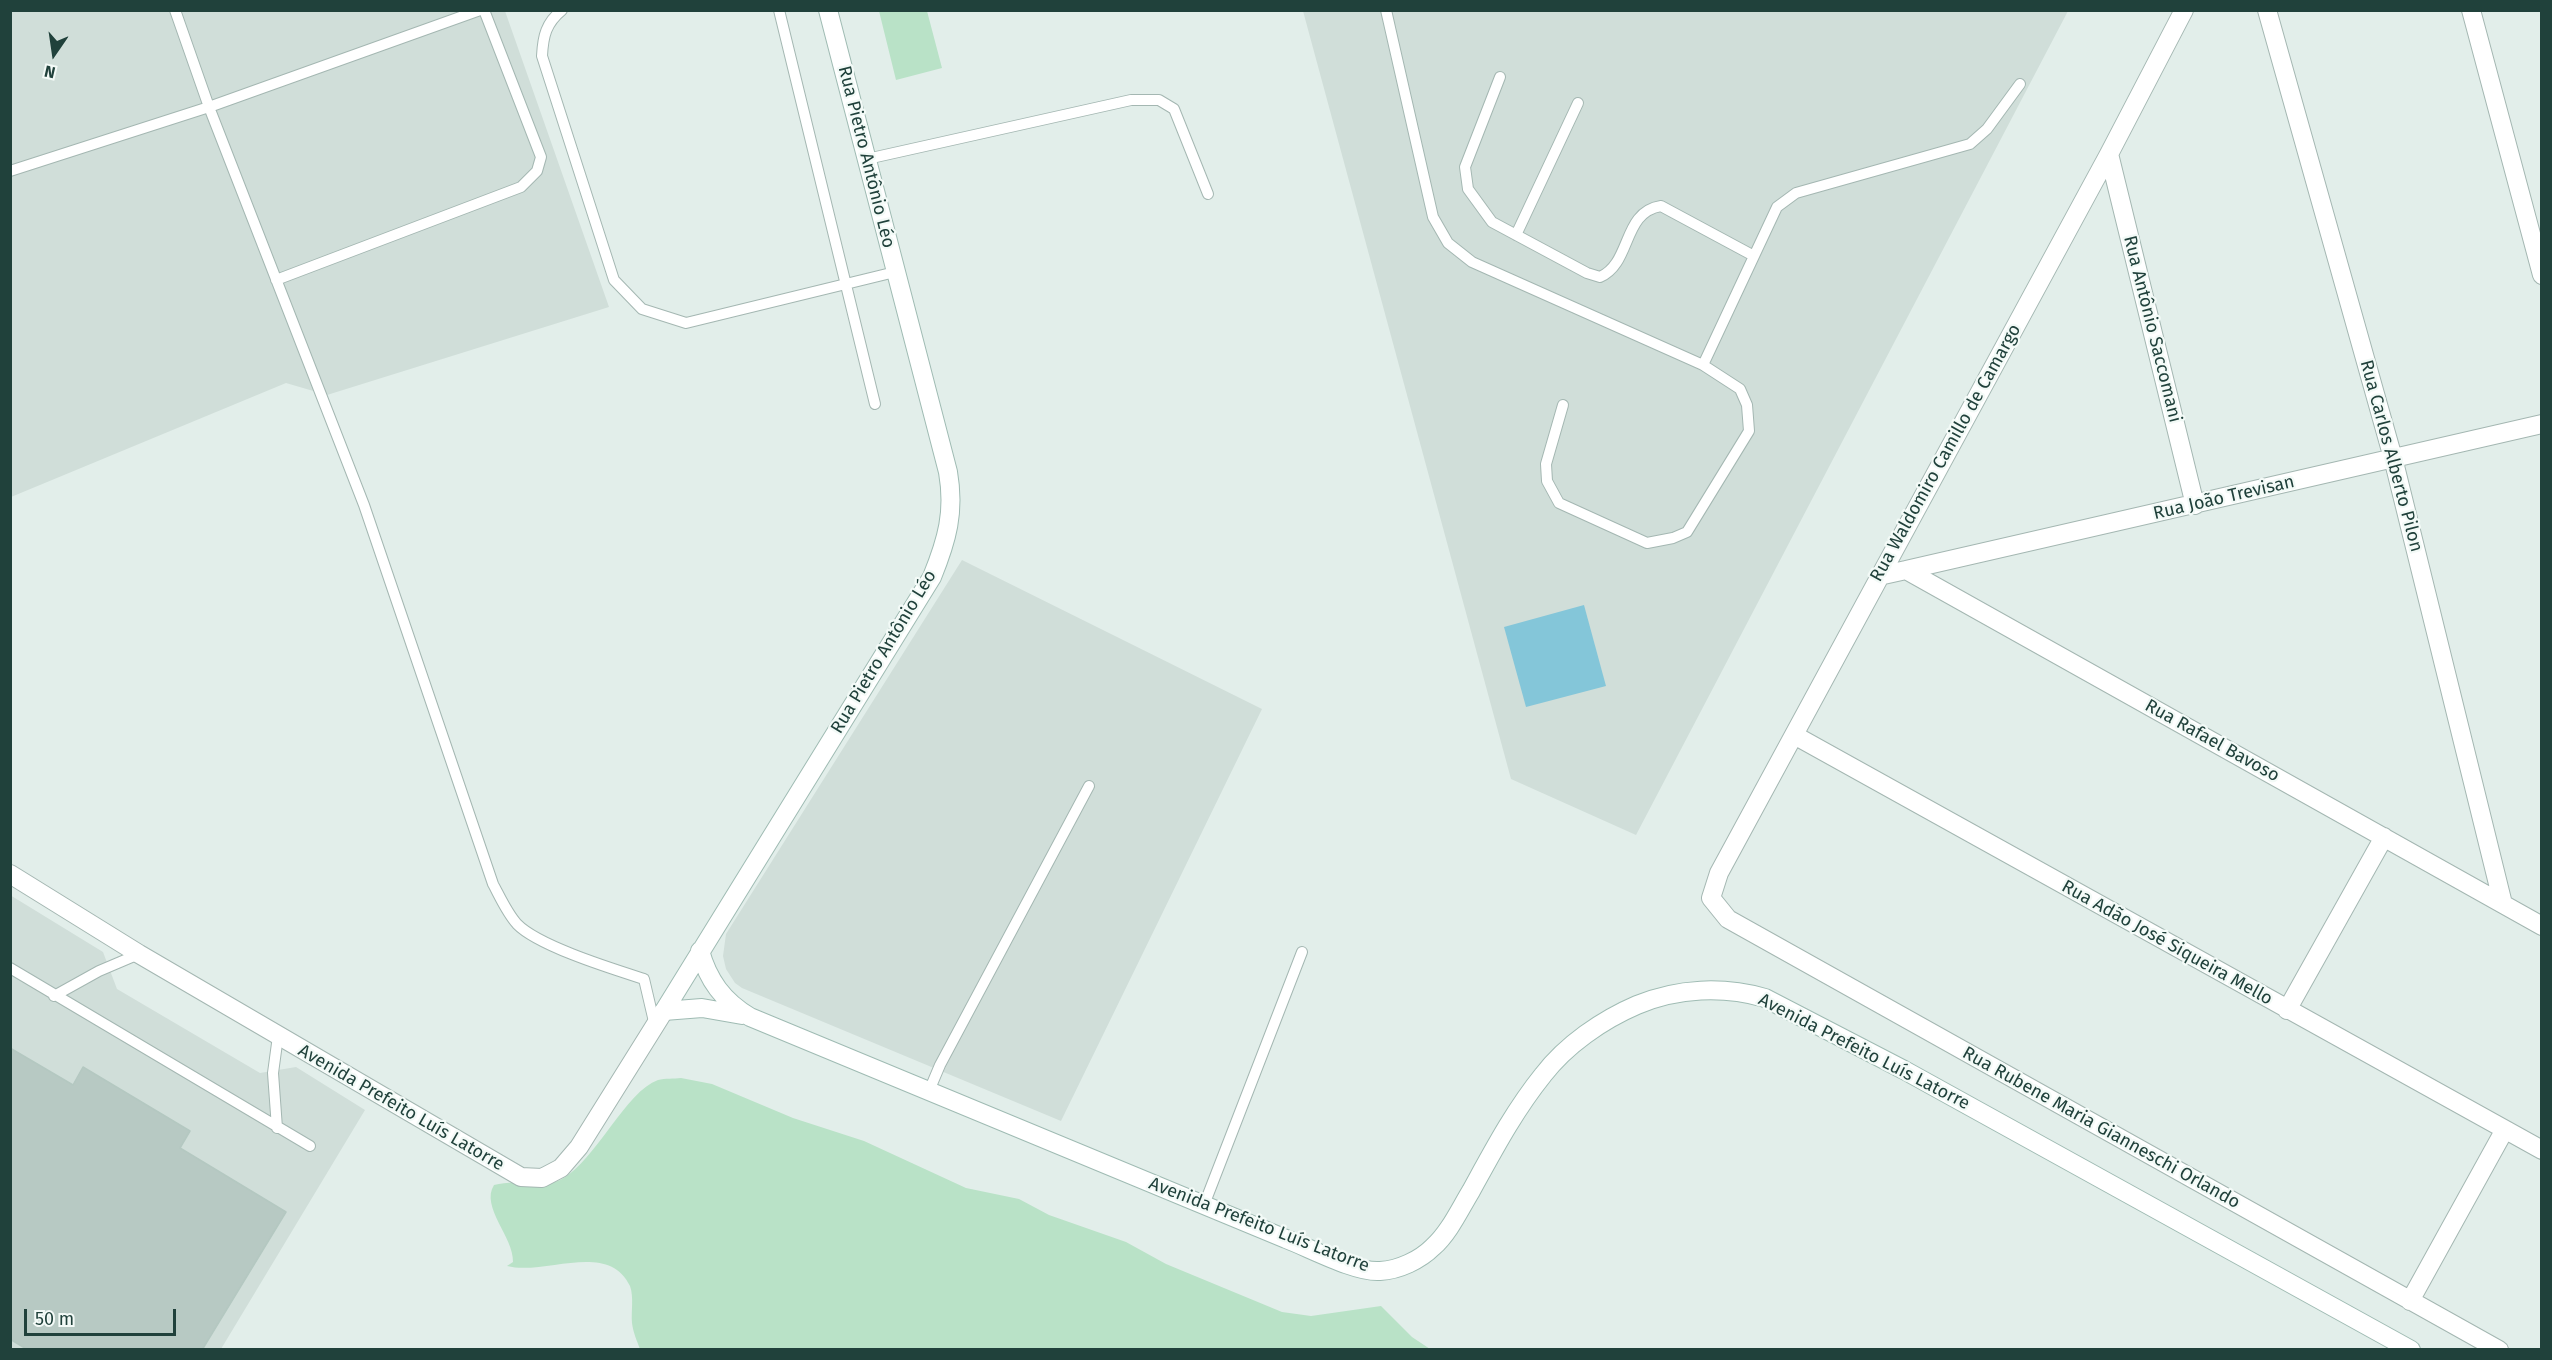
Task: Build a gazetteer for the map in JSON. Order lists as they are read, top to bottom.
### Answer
{
  "streets": {
    "street": [
      "Rua Pietro Antônio Léo",
      "Rua Antônio Saccomani",
      "Rua Waldomiro Camillo de Camargo",
      "Rua Carlos Alberto Pilon",
      "Rua João Trevisan",
      "Rua Rafael Bavoso",
      "Rua Adão José Siqueira Mello",
      "Avenida Prefeito Luís Latorre",
      "Rua Rubene Maria Gianneschi Orlando"
    ]
  },
  "crossings": [
    ["Rua Pietro Antônio Léo", "Avenida Prefeito Luís Latorre"],
    ["Rua Antônio Saccomani", "Rua Waldomiro Camillo de Camargo"],
    ["Rua Antônio Saccomani", "Rua João Trevisan"],
    ["Rua Waldomiro Camillo de Camargo", "Rua Adão José Siqueira Mello"],
    ["Rua Waldomiro Camillo de Camargo", "Rua Rubene Maria Gianneschi Orlando"],
    ["Rua Carlos Alberto Pilon", "Rua João Trevisan"],
    ["Rua Carlos Alberto Pilon", "Rua Rafael Bavoso"],
    ["Rua João Trevisan", "Rua Rafael Bavoso"]
  ],
  "scale_bar": "50 m",
  "north": "bottom"
}
